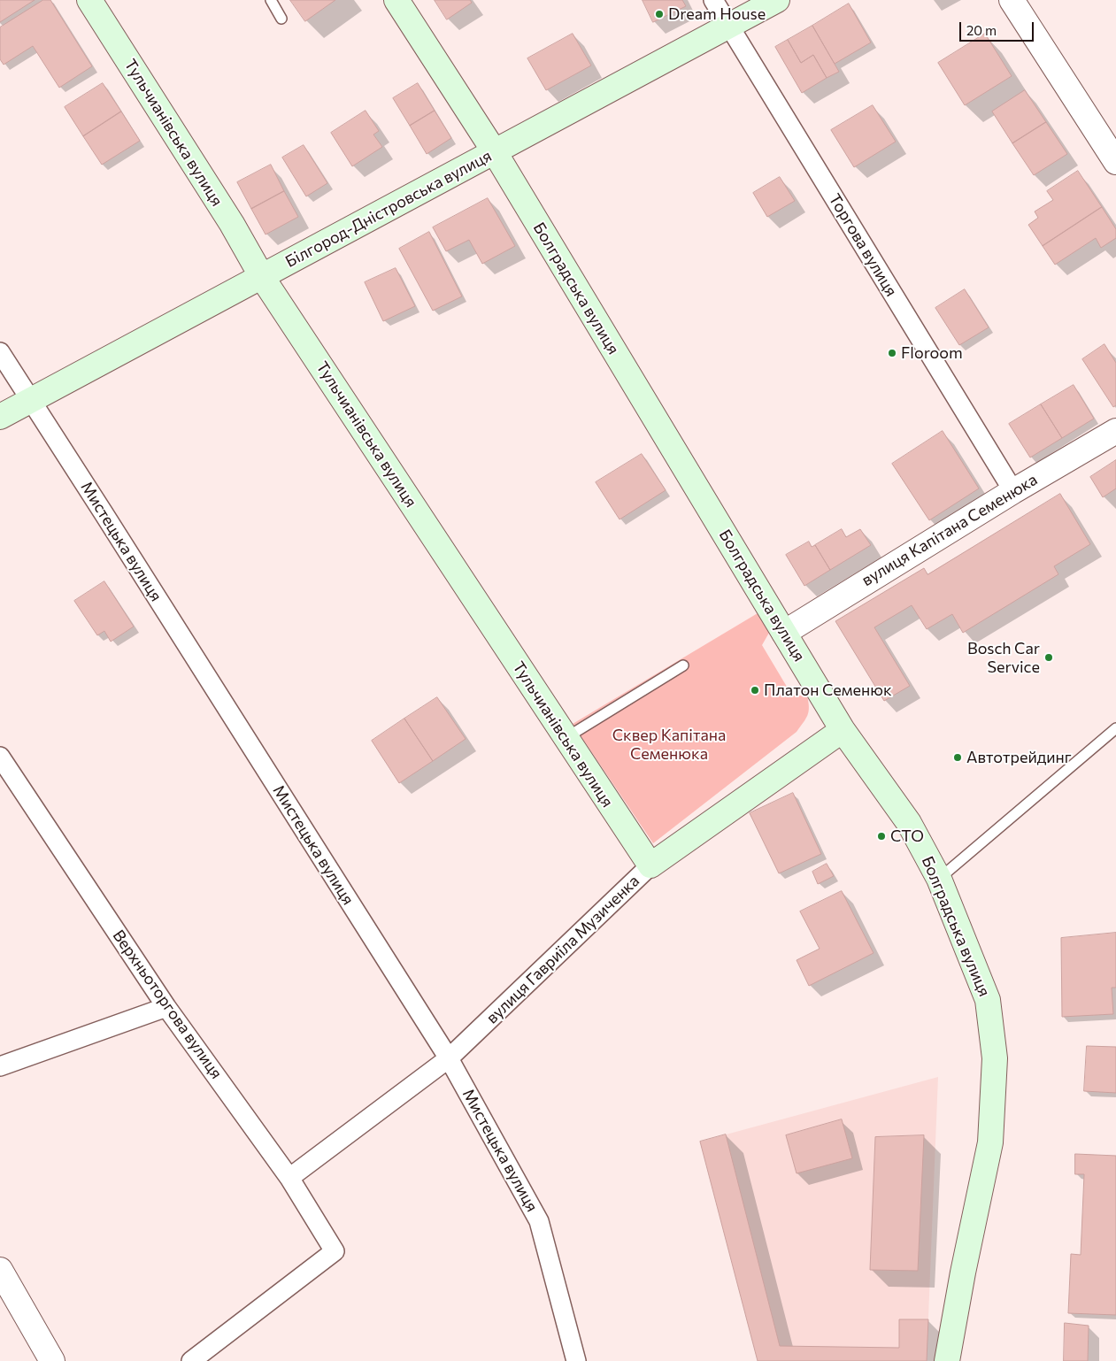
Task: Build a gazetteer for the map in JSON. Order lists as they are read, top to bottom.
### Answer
{
  "streets": {
    "main road": [
      "Тульчианівська вулиця",
      "Білгород-Дністровська вулиця",
      "Болградська вулиця",
      "вулиця Гавриїла Музиченка"
    ],
    "street": [
      "Торгова вулиця",
      "вулиця Капітана Семенюка",
      "Мистецька вулиця",
      "Верхньоторгова вулиця"
    ]
  },
  "crossings": [
    ["Тульчианівська вулиця", "Білгород-Дністровська вулиця"],
    ["Тульчианівська вулиця", "вулиця Гавриїла Музиченка"],
    ["Білгород-Дністровська вулиця", "Торгова вулиця"],
    ["Білгород-Дністровська вулиця", "Болградська вулиця"],
    ["Білгород-Дністровська вулиця", "Мистецька вулиця"],
    ["Торгова вулиця", "вулиця Капітана Семенюка"],
    ["Болградська вулиця", "вулиця Капітана Семенюка"],
    ["Болградська вулиця", "вулиця Гавриїла Музиченка"],
    ["Мистецька вулиця", "вулиця Гавриїла Музиченка"],
    ["вулиця Гавриїла Музиченка", "Верхньоторгова вулиця"]
  ],
  "parks": ["Сквер Капітана Семенюка"],
  "places": [
    "Dream House",
    "Floroom",
    "Bosch Car Service",
    "Платон Семенюк",
    "Автотрейдинг",
    "СТО"
  ],
  "scale_bar": "20 m"
}
